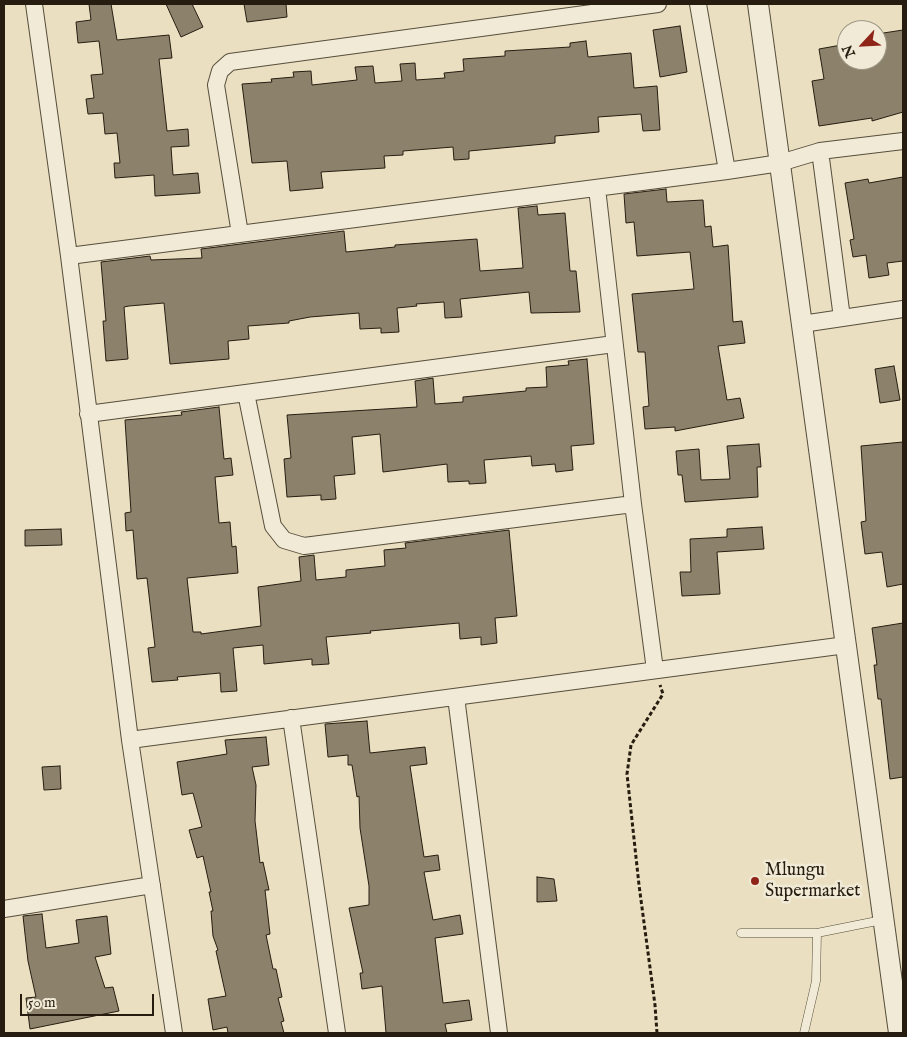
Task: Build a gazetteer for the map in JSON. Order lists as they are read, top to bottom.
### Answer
{
  "places": ["Mlungu Supermarket"],
  "scale_bar": "50 m",
  "north": "bottom left"
}
